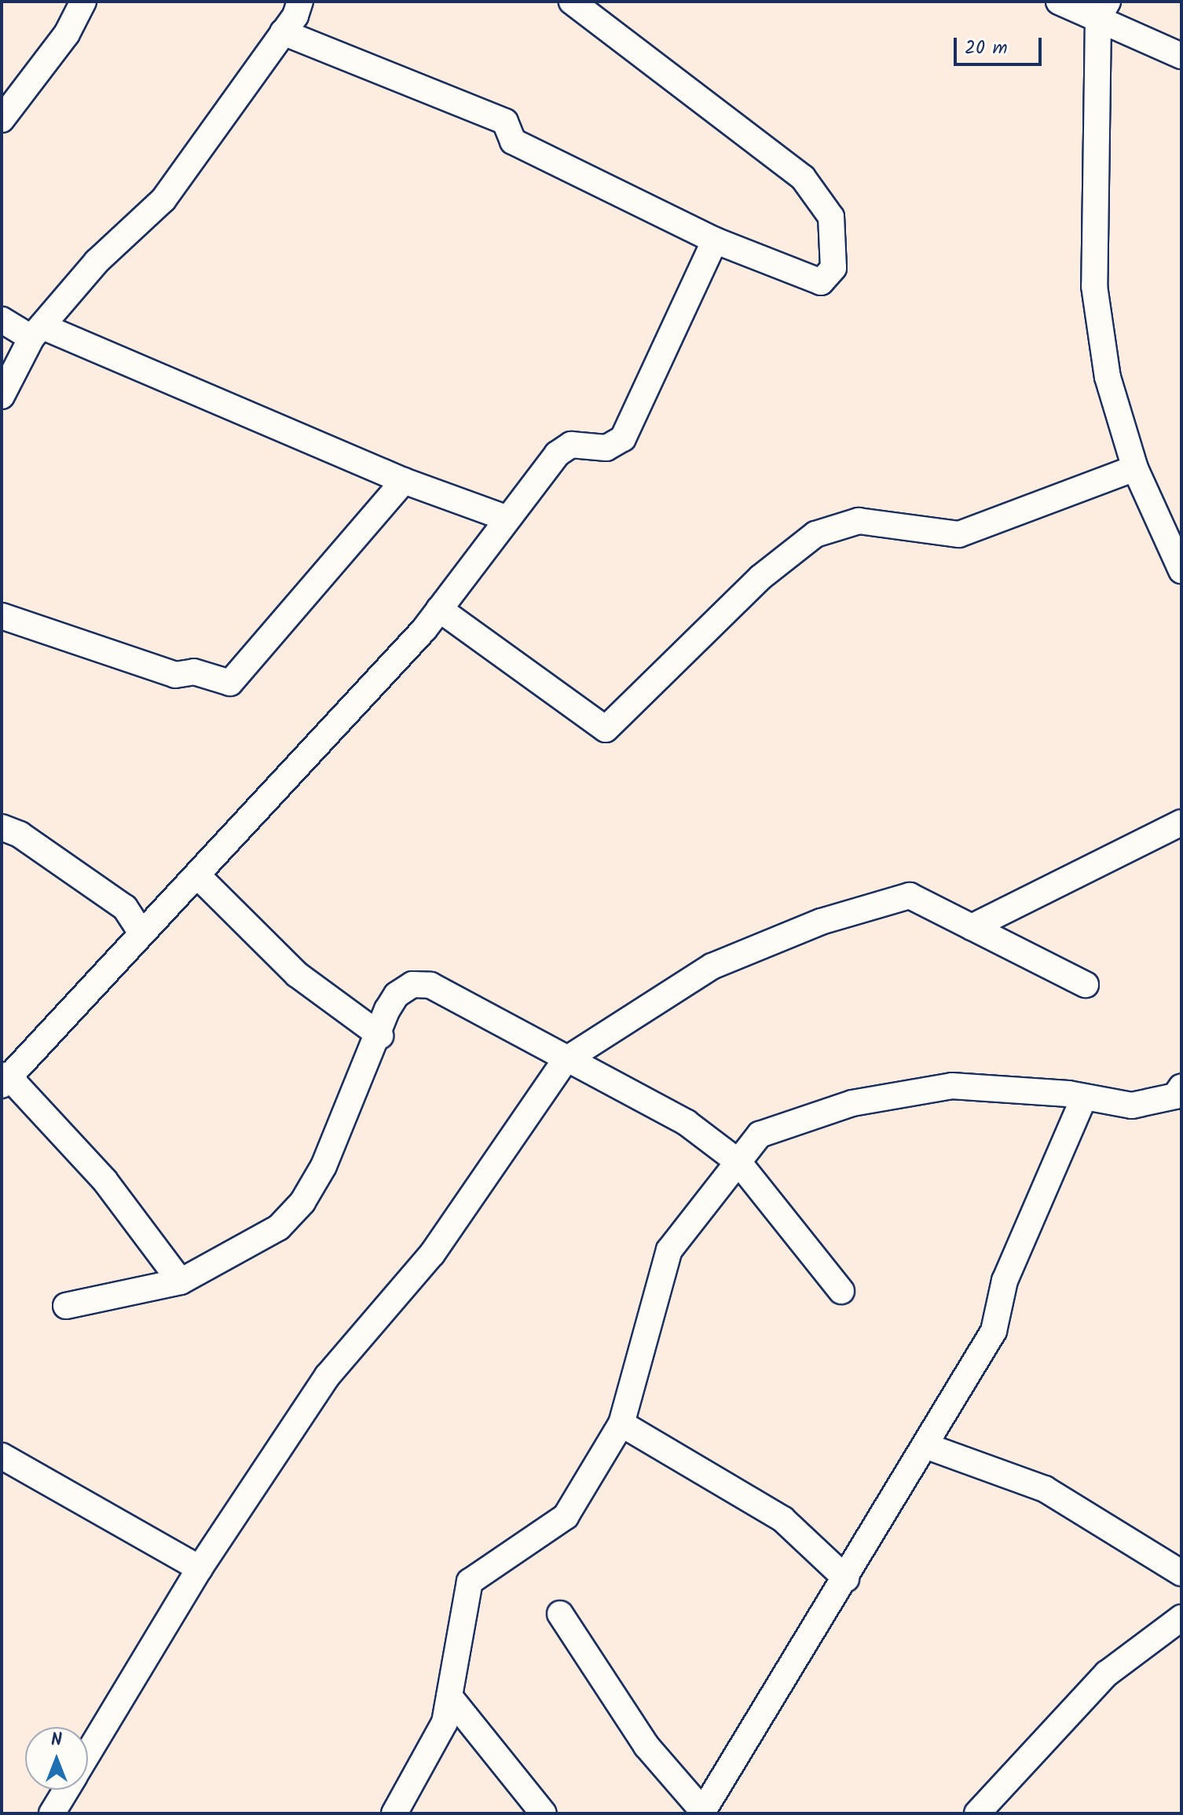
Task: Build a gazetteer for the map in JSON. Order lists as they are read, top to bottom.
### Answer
{
  "scale_bar": "20 m",
  "north": "top"
}
